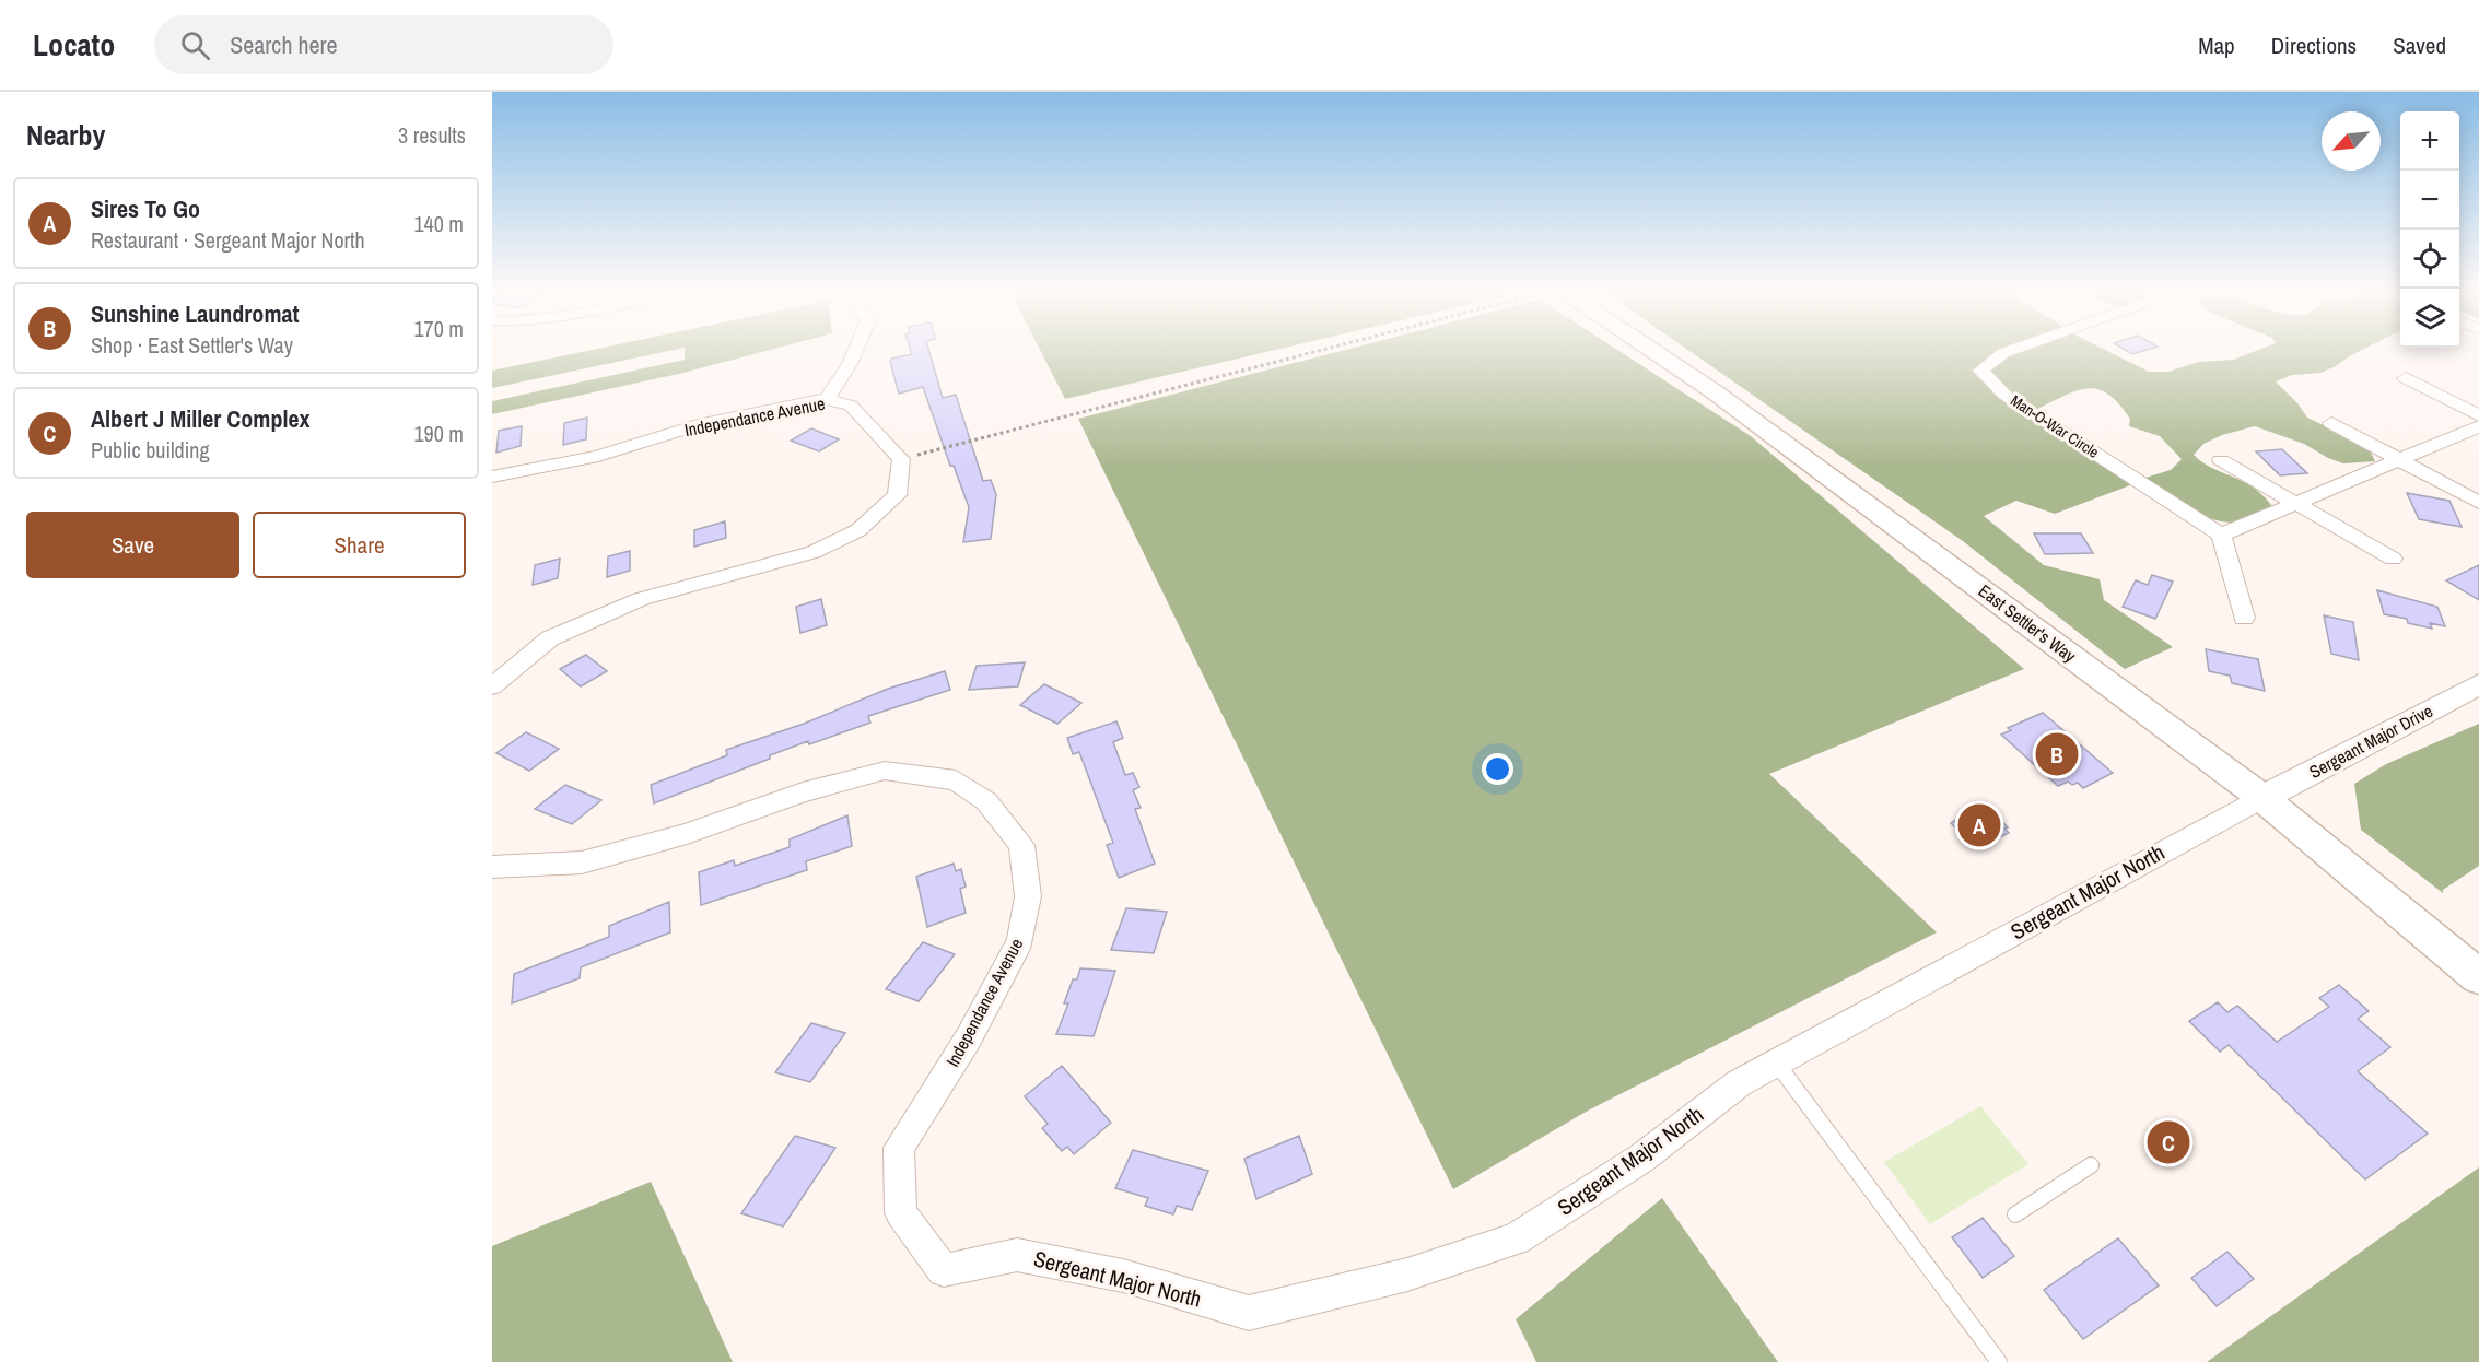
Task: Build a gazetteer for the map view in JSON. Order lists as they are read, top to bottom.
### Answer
{
  "streets": {
    "main road": ["East Settler's Way"],
    "street": [
      "Independance Avenue",
      "Man-O-War Circle",
      "Sergeant Major Drive",
      "Sergeant Major North"
    ]
  },
  "crossings": [
    ["Independance Avenue", "Sergeant Major North"],
    ["East Settler's Way", "Sergeant Major Drive"],
    ["East Settler's Way", "Sergeant Major North"],
    ["Sergeant Major Drive", "Sergeant Major North"]
  ],
  "north": "bottom left",
  "page": {
    "header": "Locato",
    "search": "Search here",
    "nav": ["Map", "Directions", "Saved"],
    "heading": ["Nearby", "3 results"],
    "map_buttons": ["+", "−"],
    "list": [
      {
        "mark": "A",
        "name": "Sires To Go",
        "note": "Restaurant · Sergeant Major North",
        "value": "140 m"
      },
      {
        "mark": "B",
        "name": "Sunshine Laundromat",
        "note": "Shop · East Settler's Way",
        "value": "170 m"
      },
      {
        "mark": "C",
        "name": "Albert J Miller Complex",
        "note": "Public building",
        "value": "190 m"
      }
    ],
    "buttons": ["Save", "Share"],
    "pins": ["B", "A", "C"]
  }
}
